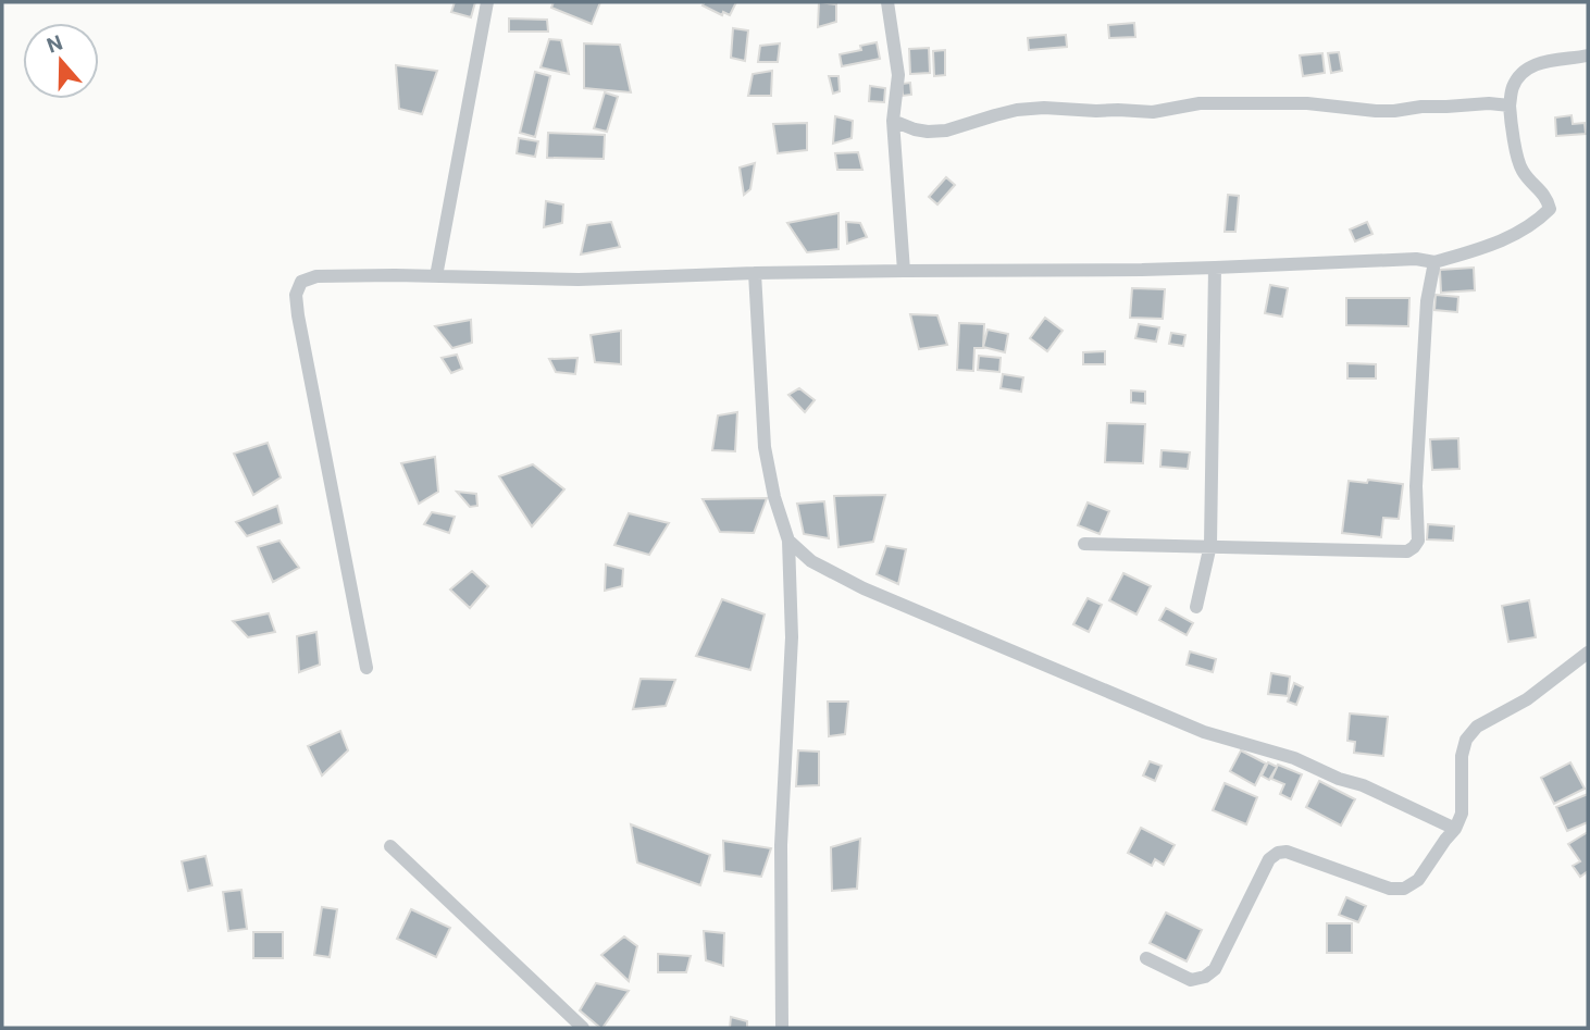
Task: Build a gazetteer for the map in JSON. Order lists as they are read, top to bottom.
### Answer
{
  "north": "top"
}
